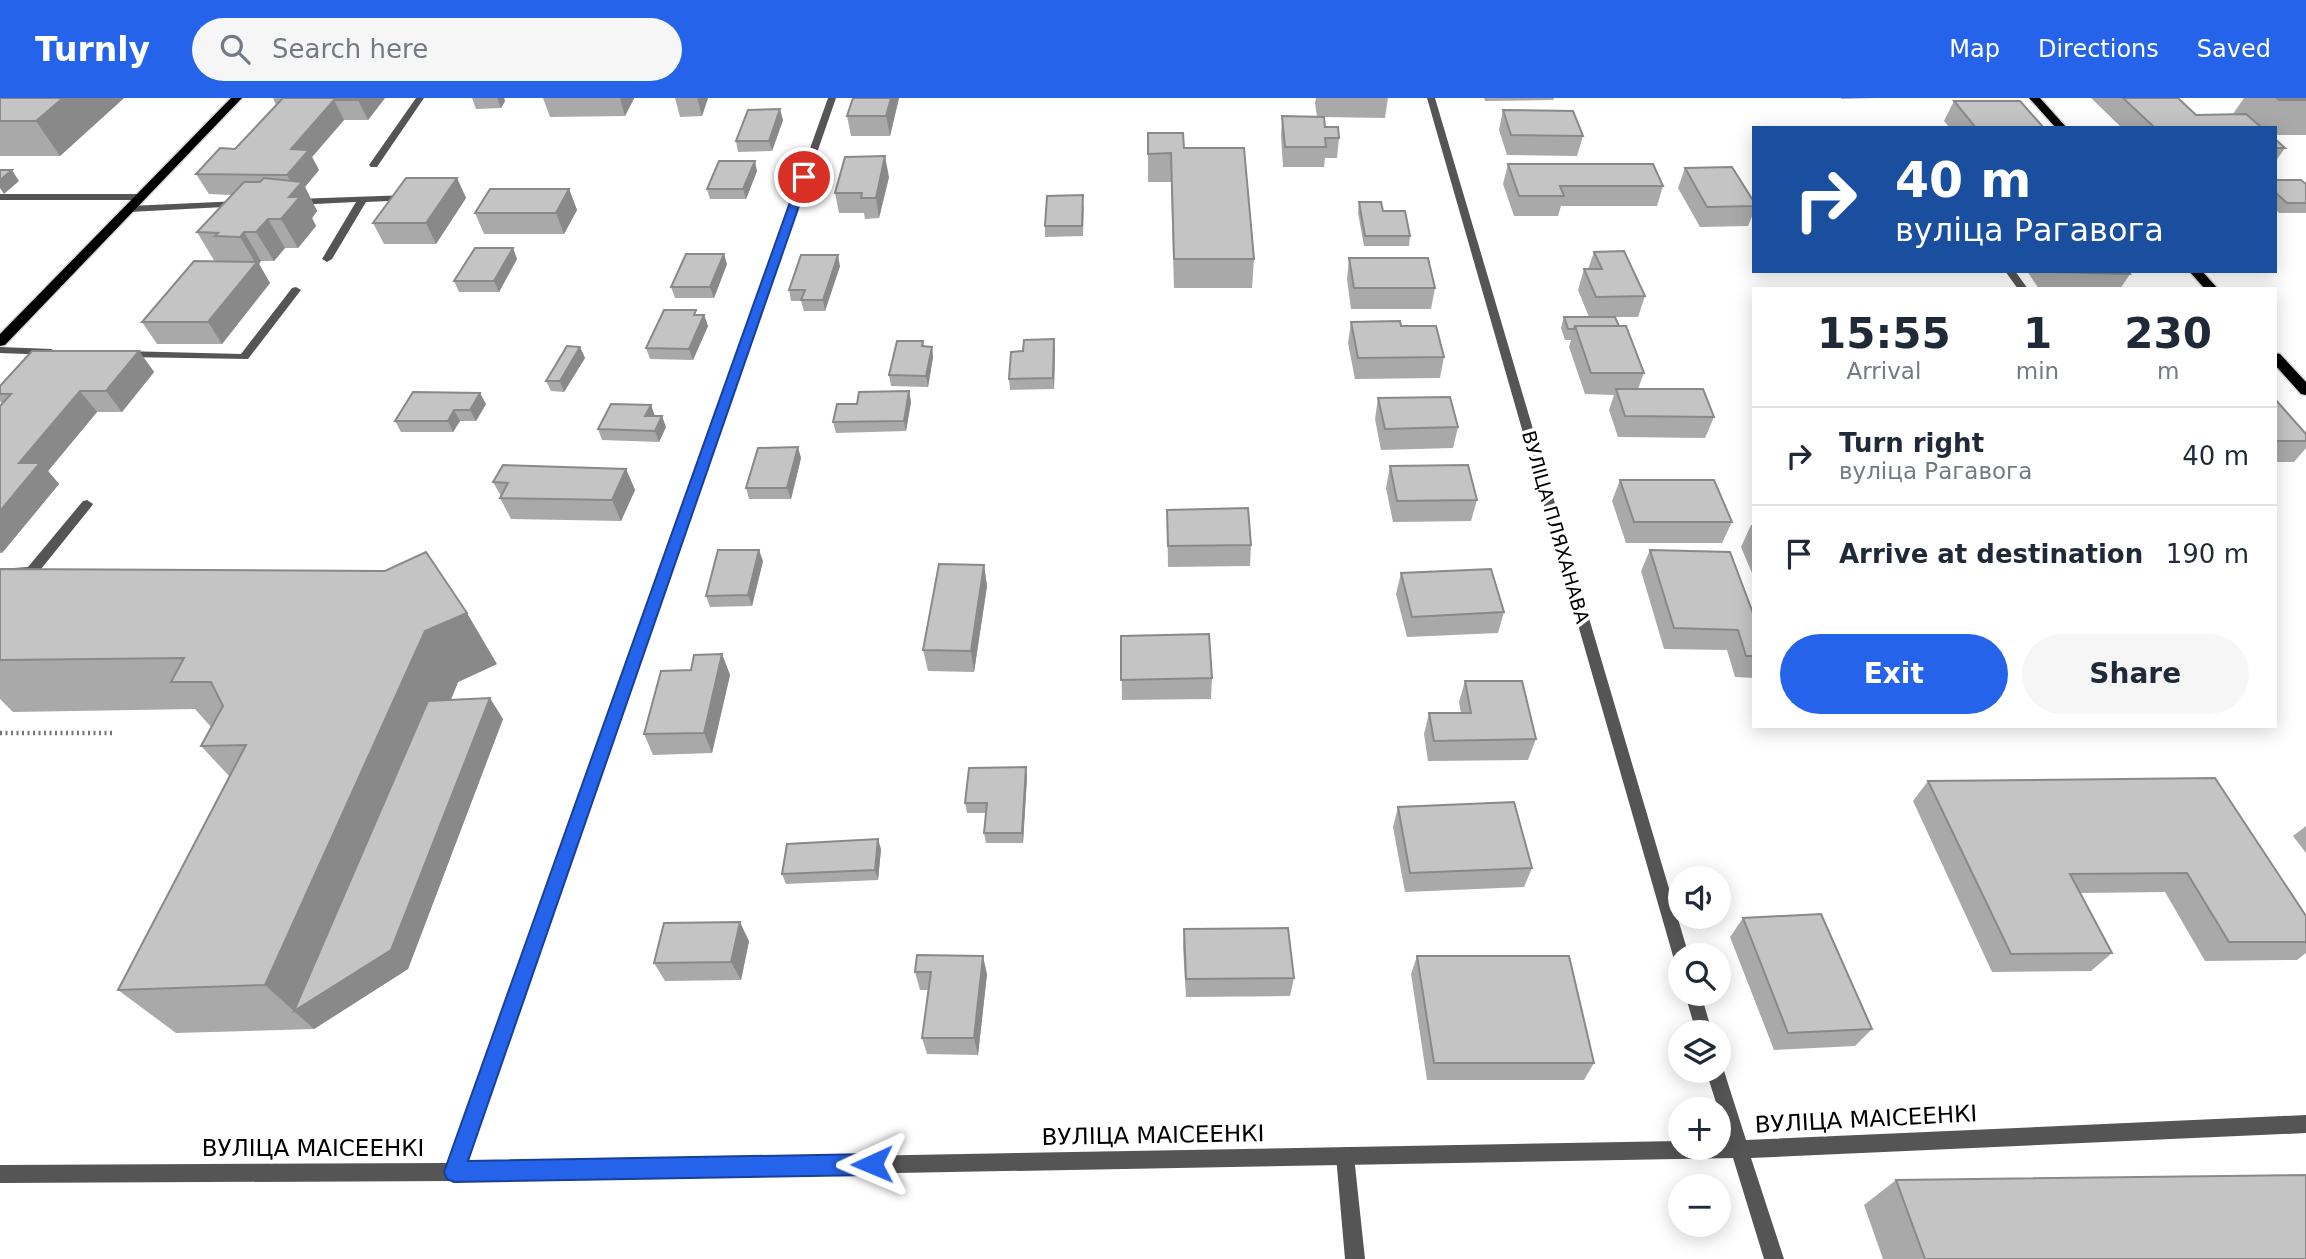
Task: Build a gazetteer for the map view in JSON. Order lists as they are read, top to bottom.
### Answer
{
  "streets": {
    "street": ["ВУЛІЦА ПЛЯХАНАВА", "ВУЛІЦА МАІСЕЕНКІ"]
  },
  "page": {
    "header": "Turnly",
    "search": "Search here",
    "nav": ["Map", "Directions", "Saved"],
    "turn": ["40 m", "вуліца Рагавога"],
    "eta": [
      "15:55",
      "Arrival",
      "1",
      "min",
      "230",
      "m"
    ],
    "list": [
      {
        "name": "Turn right",
        "note": "вуліца Рагавога",
        "value": "40 m"
      },
      {
        "name": "Arrive at destination",
        "value": "190 m"
      }
    ],
    "buttons": ["Exit", "Share"],
    "map_buttons": ["+", "−"]
  }
}
